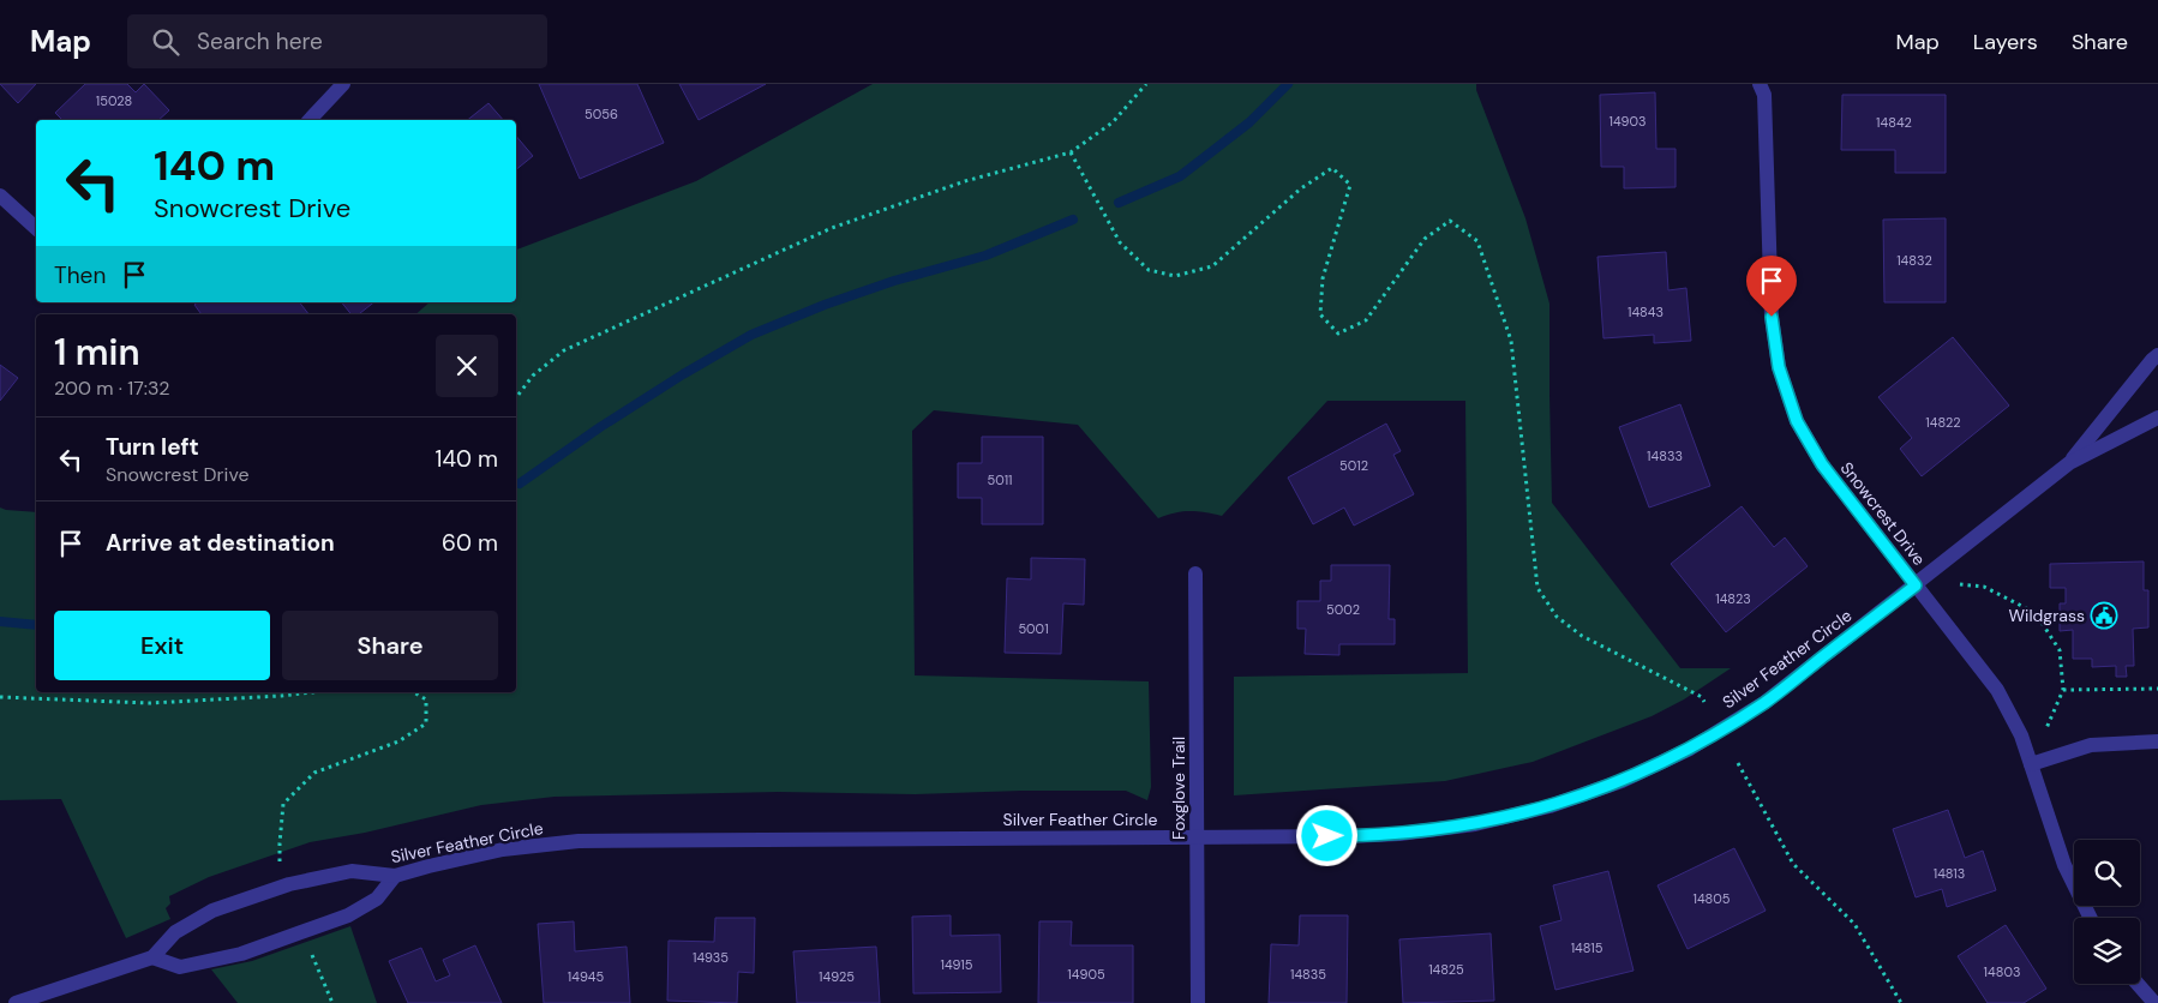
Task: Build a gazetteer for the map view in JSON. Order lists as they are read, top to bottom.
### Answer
{
  "streets": {
    "street": ["Snowcrest Drive", "Silver Feather Circle", "Foxglove Trail"]
  },
  "crossings": [
    ["Snowcrest Drive", "Silver Feather Circle"],
    ["Silver Feather Circle", "Foxglove Trail"]
  ],
  "places": {
    "public building": ["Wildgrass"]
  },
  "house_numbers": [
    "15028",
    "5056",
    "14903",
    "14842",
    "14832",
    "14843",
    "14822",
    "14833",
    "5012",
    "5011",
    "14823",
    "5002",
    "5001",
    "14813",
    "14805",
    "14815",
    "14935",
    "14915",
    "14825",
    "14803",
    "14905",
    "14835",
    "14945",
    "14925"
  ],
  "page": {
    "header": "Map",
    "search": "Search here",
    "nav": ["Map", "Layers", "Share"],
    "turn": ["140 m", "Snowcrest Drive"],
    "then": "Then",
    "heading": ["1 min", "200 m · 17:32"],
    "list": [
      {
        "name": "Turn left",
        "note": "Snowcrest Drive",
        "value": "140 m"
      },
      {
        "name": "Arrive at destination",
        "value": "60 m"
      }
    ],
    "buttons": ["Exit", "Share"]
  }
}
